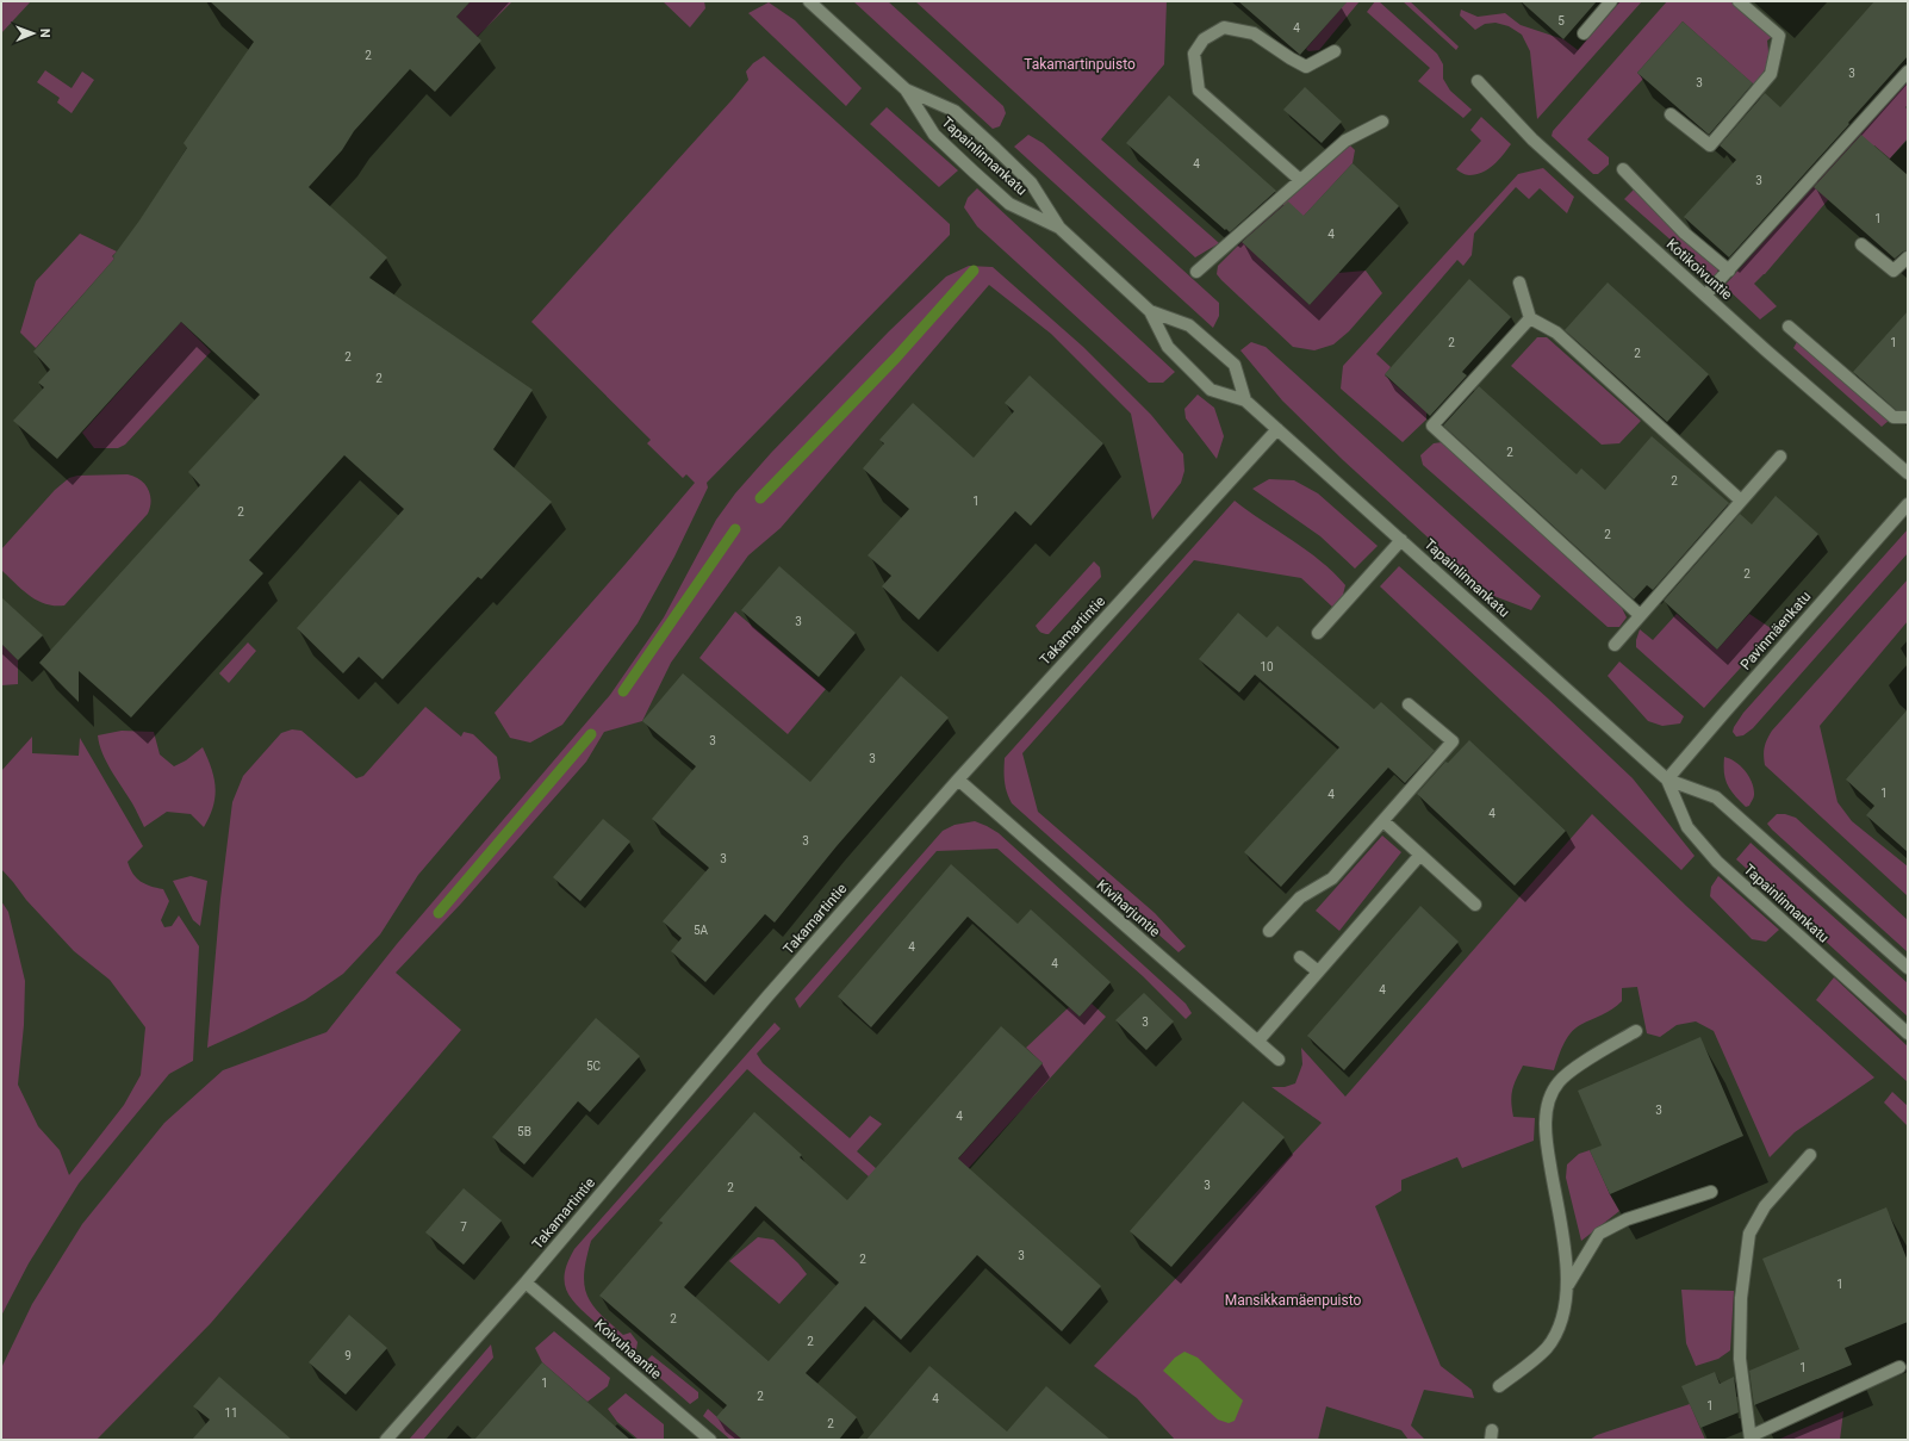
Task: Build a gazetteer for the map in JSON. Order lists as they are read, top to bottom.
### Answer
{
  "streets": {
    "street": [
      "Tapainlinnankatu",
      "Kotikoivuntie",
      "Takamartintie",
      "Pavinmäenkatu",
      "Kiviharjuntie",
      "Koivuhaantie"
    ]
  },
  "crossings": [
    ["Tapainlinnankatu", "Takamartintie"],
    ["Tapainlinnankatu", "Pavinmäenkatu"],
    ["Takamartintie", "Kiviharjuntie"],
    ["Takamartintie", "Koivuhaantie"]
  ],
  "parks": ["Takamartinpuisto", "Mansikkamäenpuisto"],
  "house_numbers": [
    "5",
    "4",
    "2",
    "3",
    "3",
    "4",
    "3",
    "1",
    "4",
    "2",
    "1",
    "2",
    "2",
    "2",
    "2",
    "2",
    "1",
    "2",
    "2",
    "2",
    "3",
    "10",
    "3",
    "3",
    "1",
    "4",
    "4",
    "3",
    "3",
    "5A",
    "4",
    "4",
    "4",
    "3",
    "5C",
    "3",
    "4",
    "5B",
    "3",
    "2",
    "7",
    "3",
    "2",
    "1",
    "2",
    "2",
    "9",
    "1",
    "1",
    "2",
    "4",
    "1",
    "11",
    "2"
  ],
  "north": "right"
}
